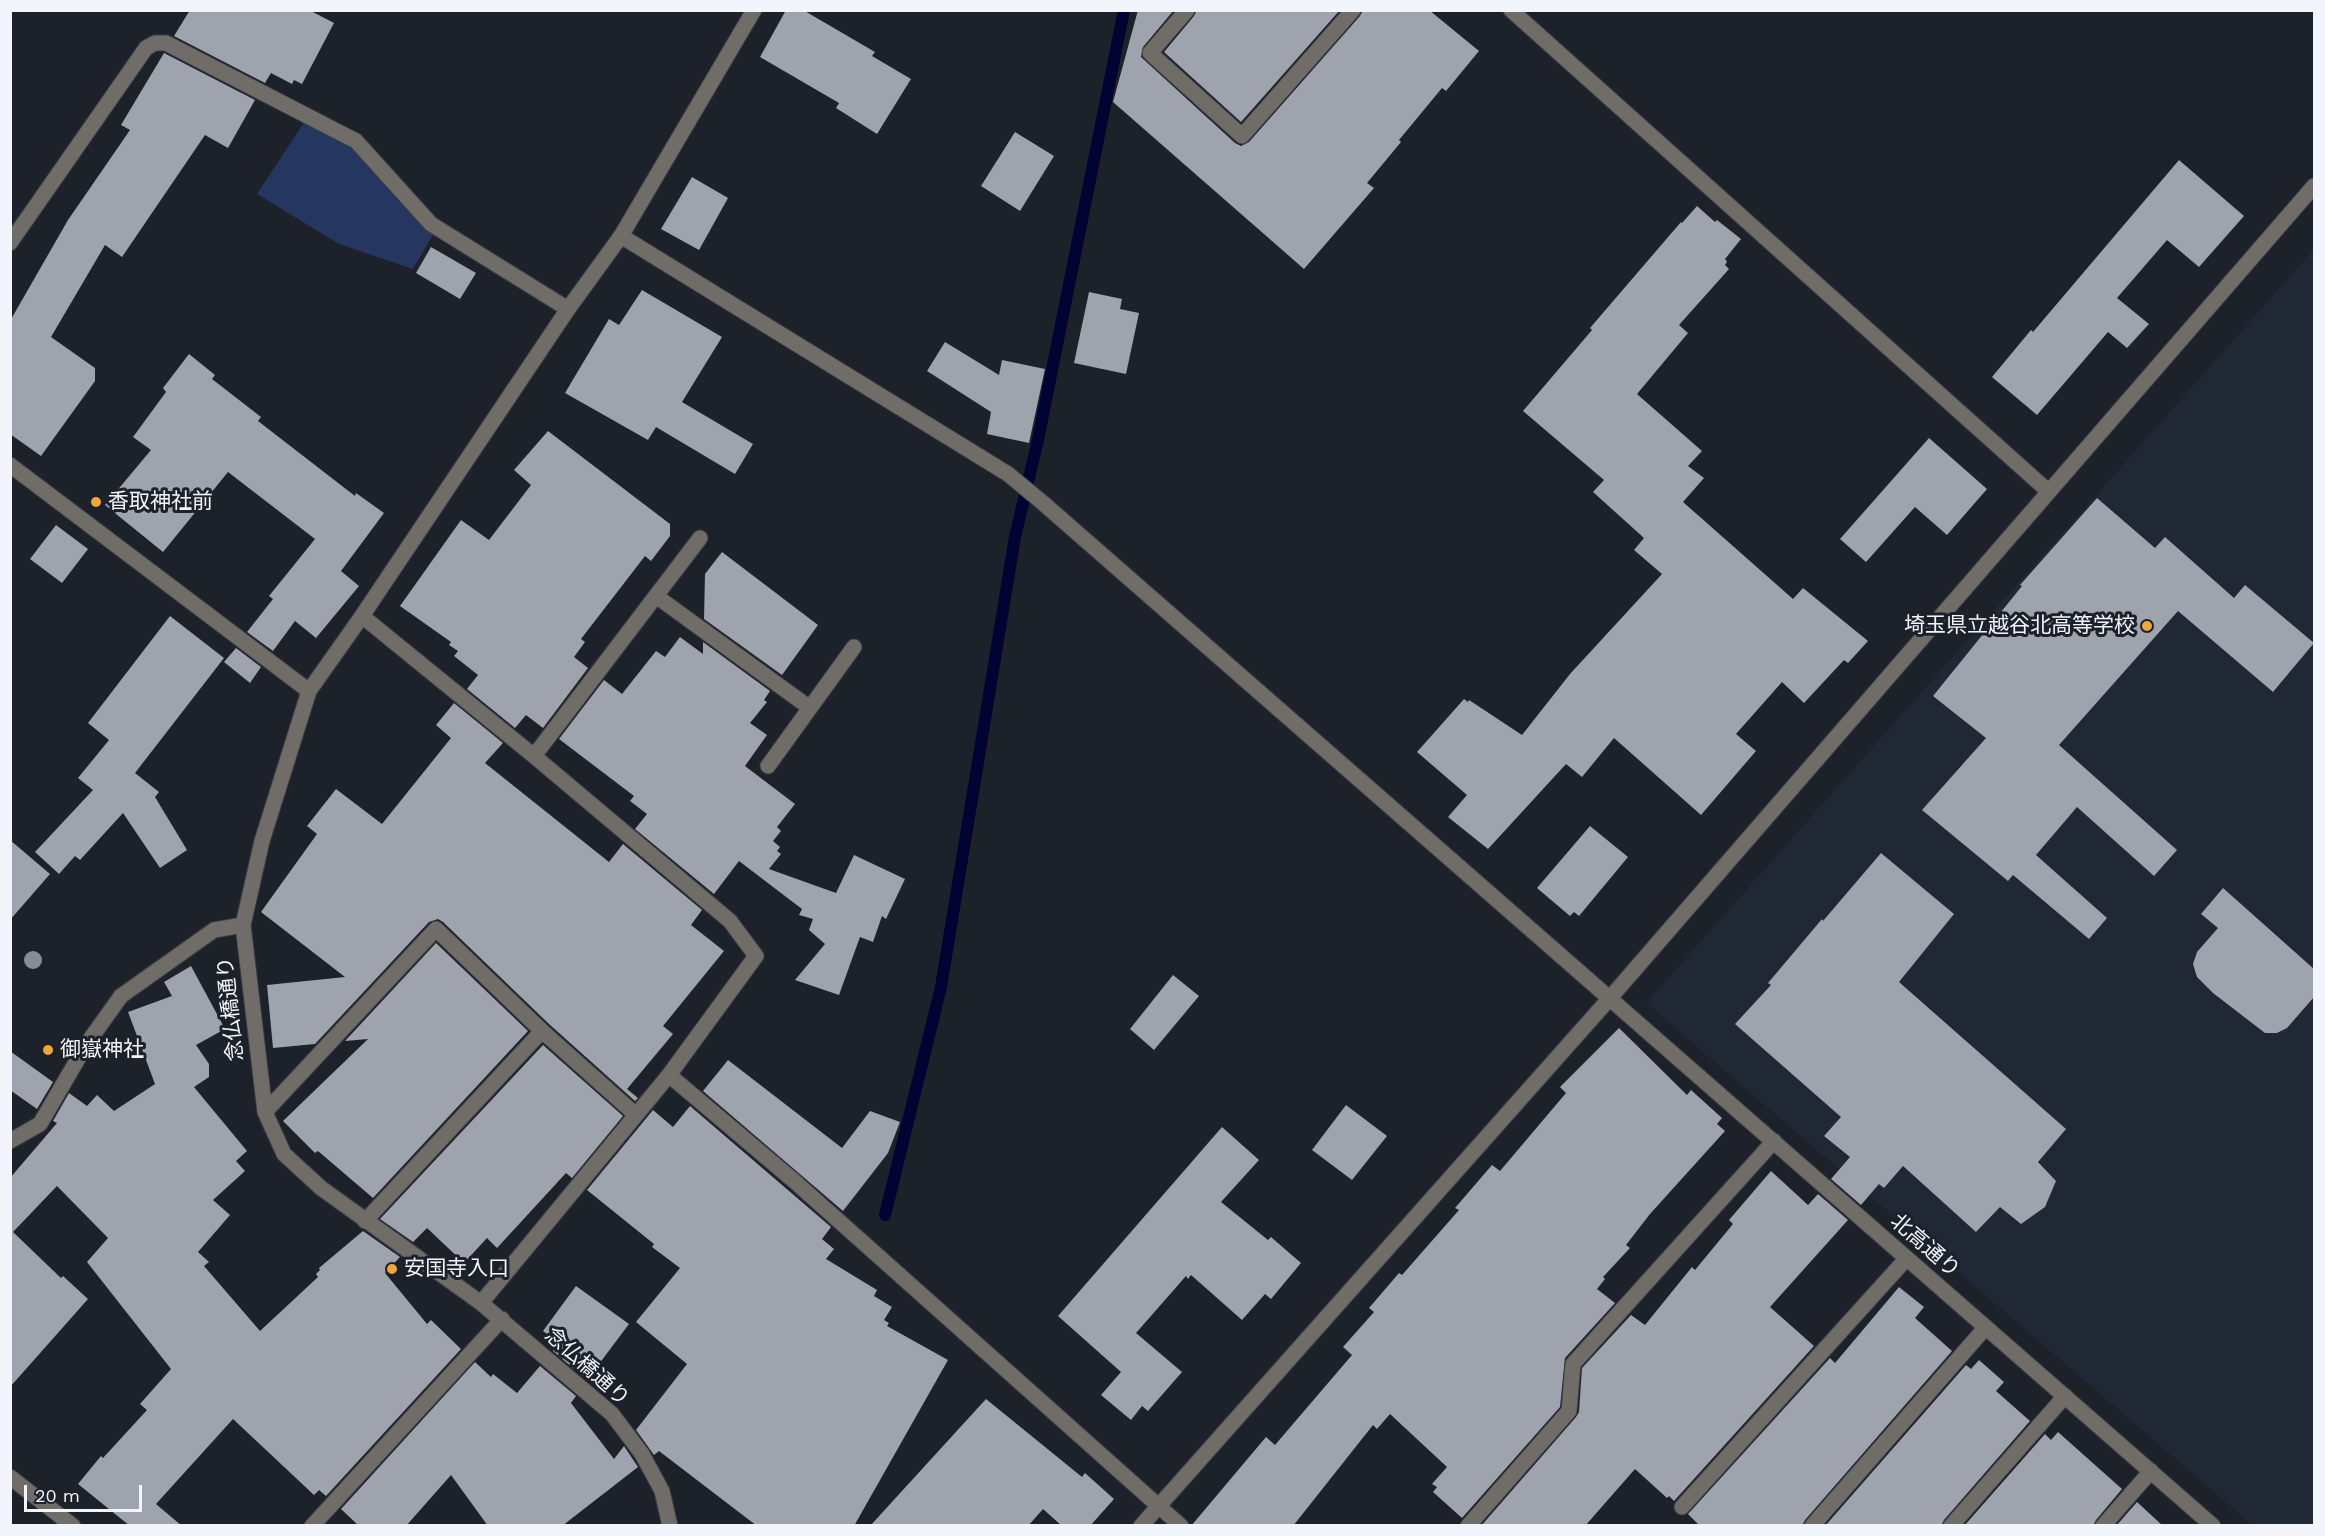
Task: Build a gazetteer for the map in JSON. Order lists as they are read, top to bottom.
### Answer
{
  "streets": {
    "street": ["念仏橋通り", "北高通り"]
  },
  "crossings": [
    ["念仏橋通り", "北高通り"]
  ],
  "places": [
    "香取神社前",
    "埼玉県立越谷北高等学校",
    "御嶽神社",
    "安国寺入口"
  ],
  "scale_bar": "20 m"
}
